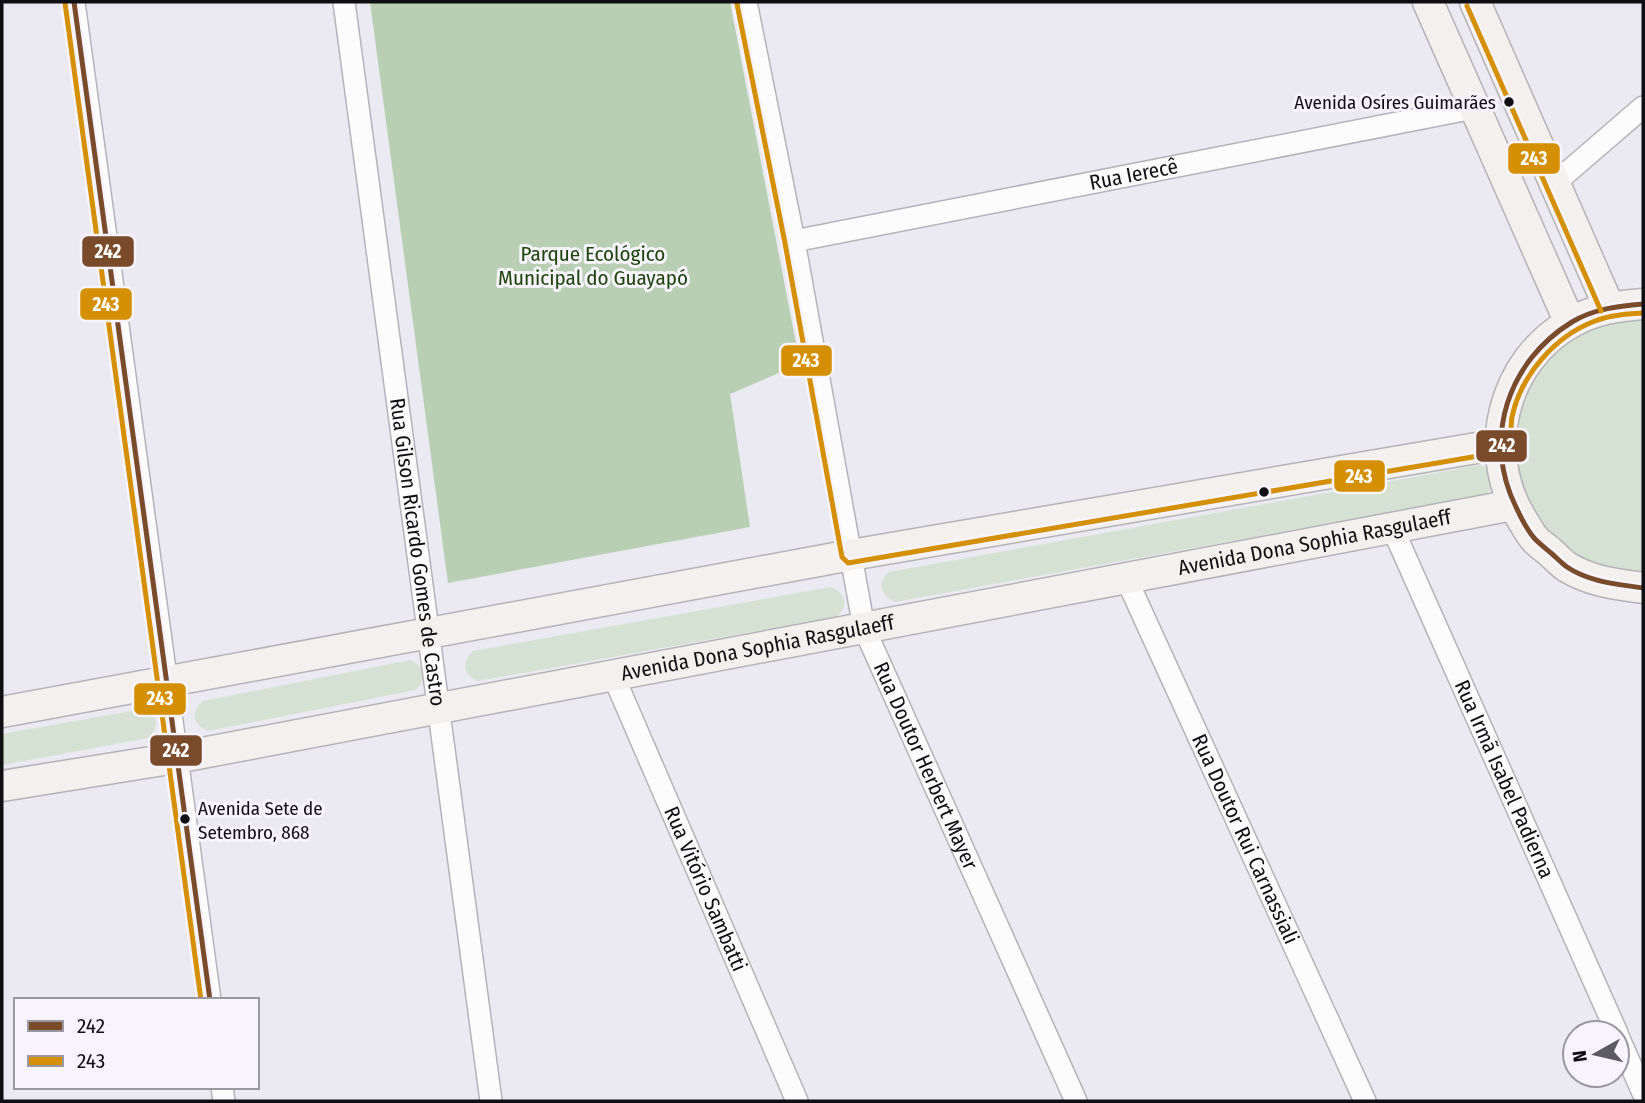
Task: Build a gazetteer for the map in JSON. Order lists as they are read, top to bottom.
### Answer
{
  "streets": {
    "street": [
      "Rua Ierecê",
      "Avenida Dona Sophia Rasgulaeff",
      "Rua Gilson Ricardo Gomes de Castro",
      "Rua Doutor Herbert Mayer",
      "Rua Irmã Isabel Padierna",
      "Rua Doutor Rui Carnassiali",
      "Rua Vitório Sambatti"
    ]
  },
  "crossings": [
    ["Rua Ierecê", "Rua Doutor Herbert Mayer"],
    ["Avenida Dona Sophia Rasgulaeff", "Rua Gilson Ricardo Gomes de Castro"],
    ["Avenida Dona Sophia Rasgulaeff", "Rua Doutor Herbert Mayer"],
    ["Avenida Dona Sophia Rasgulaeff", "Rua Irmã Isabel Padierna"],
    ["Avenida Dona Sophia Rasgulaeff", "Rua Doutor Rui Carnassiali"],
    ["Avenida Dona Sophia Rasgulaeff", "Rua Vitório Sambatti"]
  ],
  "parks": ["Parque Ecológico Municipal do Guayapó"],
  "places": ["Avenida Osíres Guimarães", "Avenida Sete de Setembro, 868"],
  "lines": ["transit line 242", "transit line 243"],
  "legend": ["242", "243"],
  "north": "left"
}
